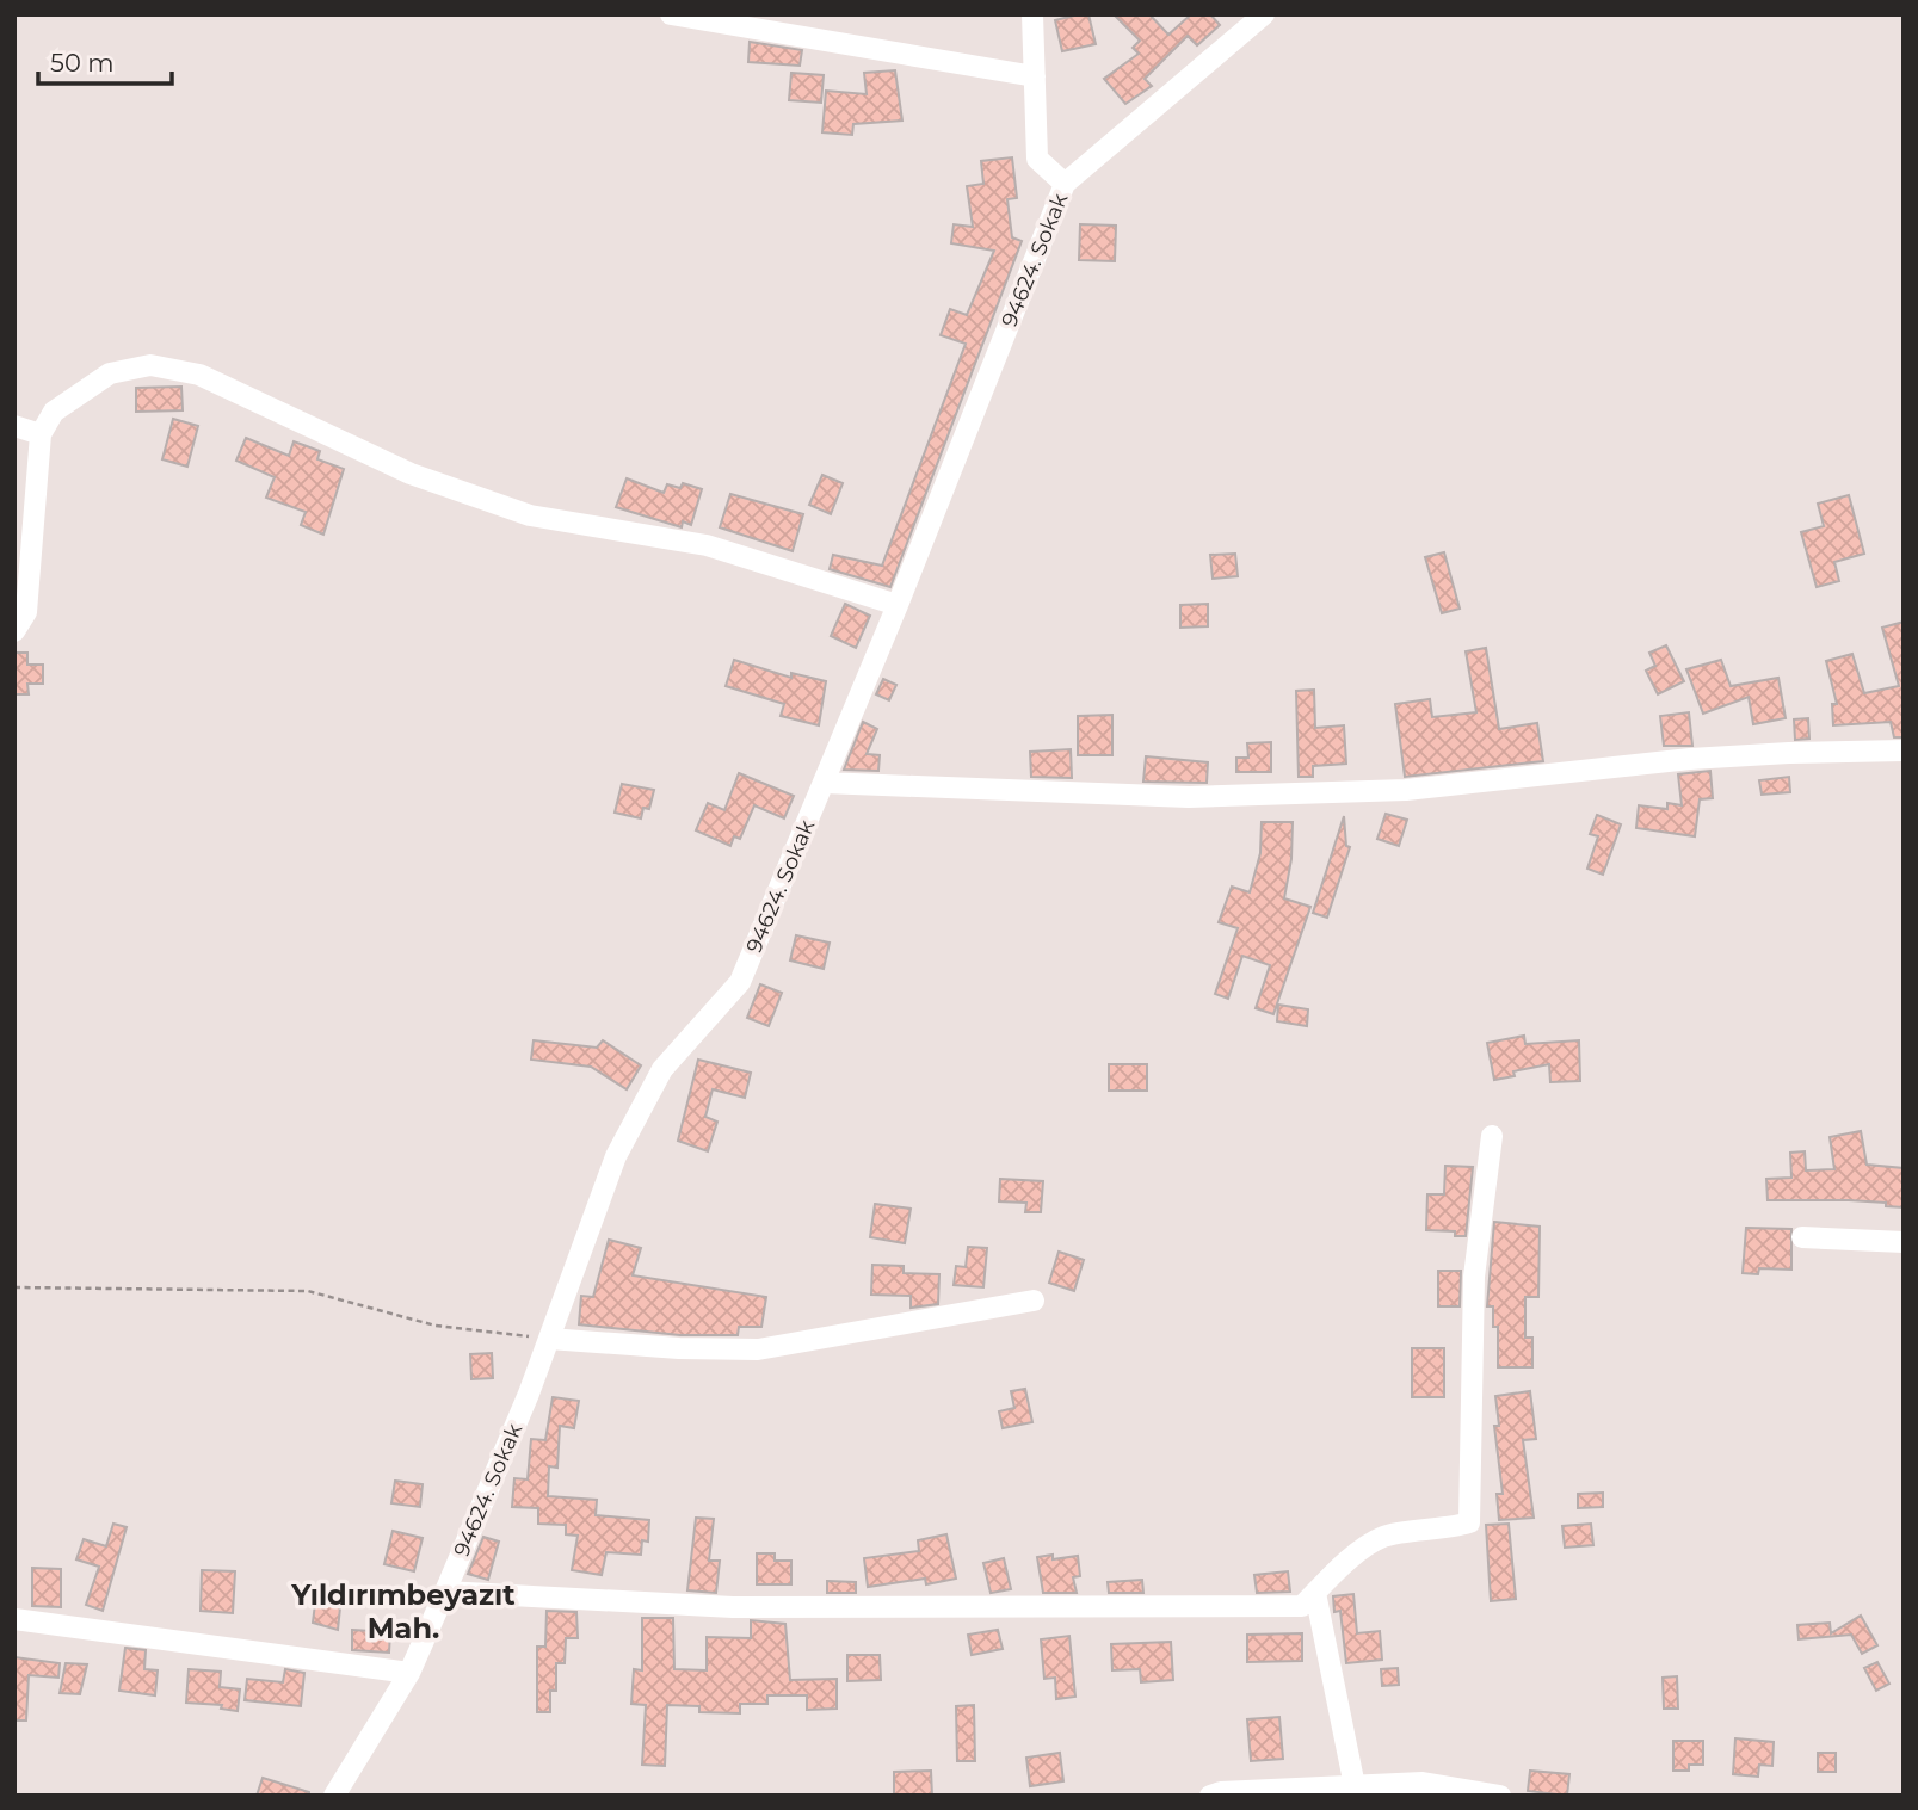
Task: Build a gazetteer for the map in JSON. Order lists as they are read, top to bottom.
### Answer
{
  "streets": {
    "street": ["94624. Sokak"]
  },
  "districts": ["Yıldırımbeyazıt Mah."],
  "scale_bar": "50 m"
}
